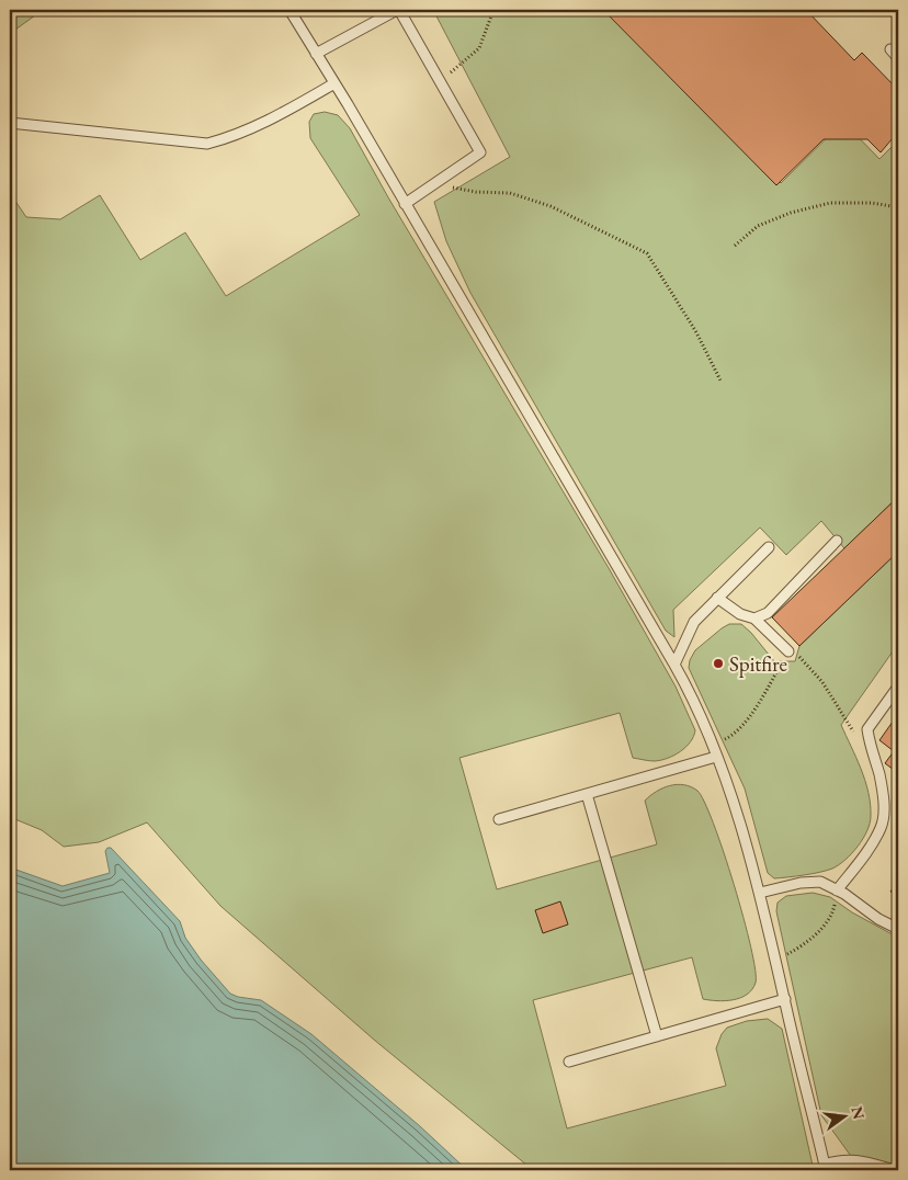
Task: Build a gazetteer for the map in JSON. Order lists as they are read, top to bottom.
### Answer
{
  "places": ["Spitfire"],
  "north": "right"
}
